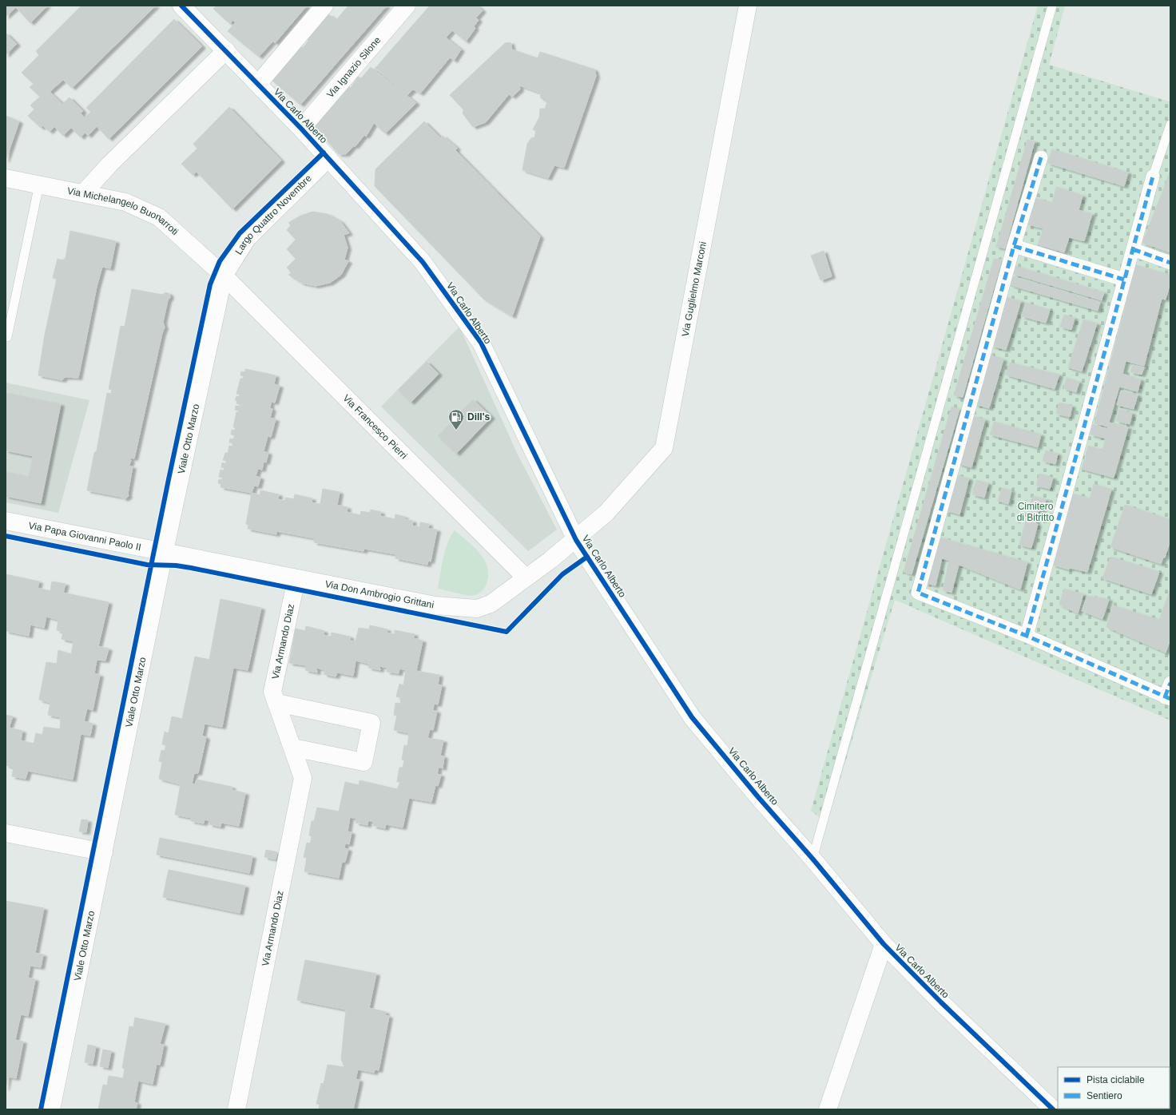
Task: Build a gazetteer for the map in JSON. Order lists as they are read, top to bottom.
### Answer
{
  "streets": {
    "street": [
      "Via Ignazio Silone",
      "Via Carlo Alberto",
      "Via Michelangelo Buonarroti",
      "Largo Quattro Novembre",
      "Via Guglielmo Marconi",
      "Via Francesco Pierri",
      "Viale Otto Marzo",
      "Via Papa Giovanni Paolo II",
      "Via Don Ambrogio Grittani",
      "Via Armando Diaz"
    ]
  },
  "crossings": [
    ["Via Ignazio Silone", "Via Carlo Alberto"],
    ["Via Carlo Alberto", "Largo Quattro Novembre"],
    ["Via Carlo Alberto", "Via Guglielmo Marconi"],
    ["Via Carlo Alberto", "Via Don Ambrogio Grittani"],
    ["Via Michelangelo Buonarroti", "Largo Quattro Novembre"],
    ["Via Michelangelo Buonarroti", "Via Francesco Pierri"],
    ["Via Michelangelo Buonarroti", "Viale Otto Marzo"],
    ["Largo Quattro Novembre", "Via Francesco Pierri"],
    ["Largo Quattro Novembre", "Viale Otto Marzo"],
    ["Via Guglielmo Marconi", "Via Don Ambrogio Grittani"],
    ["Via Francesco Pierri", "Viale Otto Marzo"],
    ["Via Francesco Pierri", "Via Don Ambrogio Grittani"],
    ["Viale Otto Marzo", "Via Papa Giovanni Paolo II"],
    ["Viale Otto Marzo", "Via Don Ambrogio Grittani"],
    ["Via Papa Giovanni Paolo II", "Via Don Ambrogio Grittani"],
    ["Via Don Ambrogio Grittani", "Via Armando Diaz"]
  ],
  "parks": ["Cimitero di Bitritto"],
  "places": {
    "fuel station": ["Dill's"]
  },
  "legend": ["Pista ciclabile", "Sentiero"]
}
